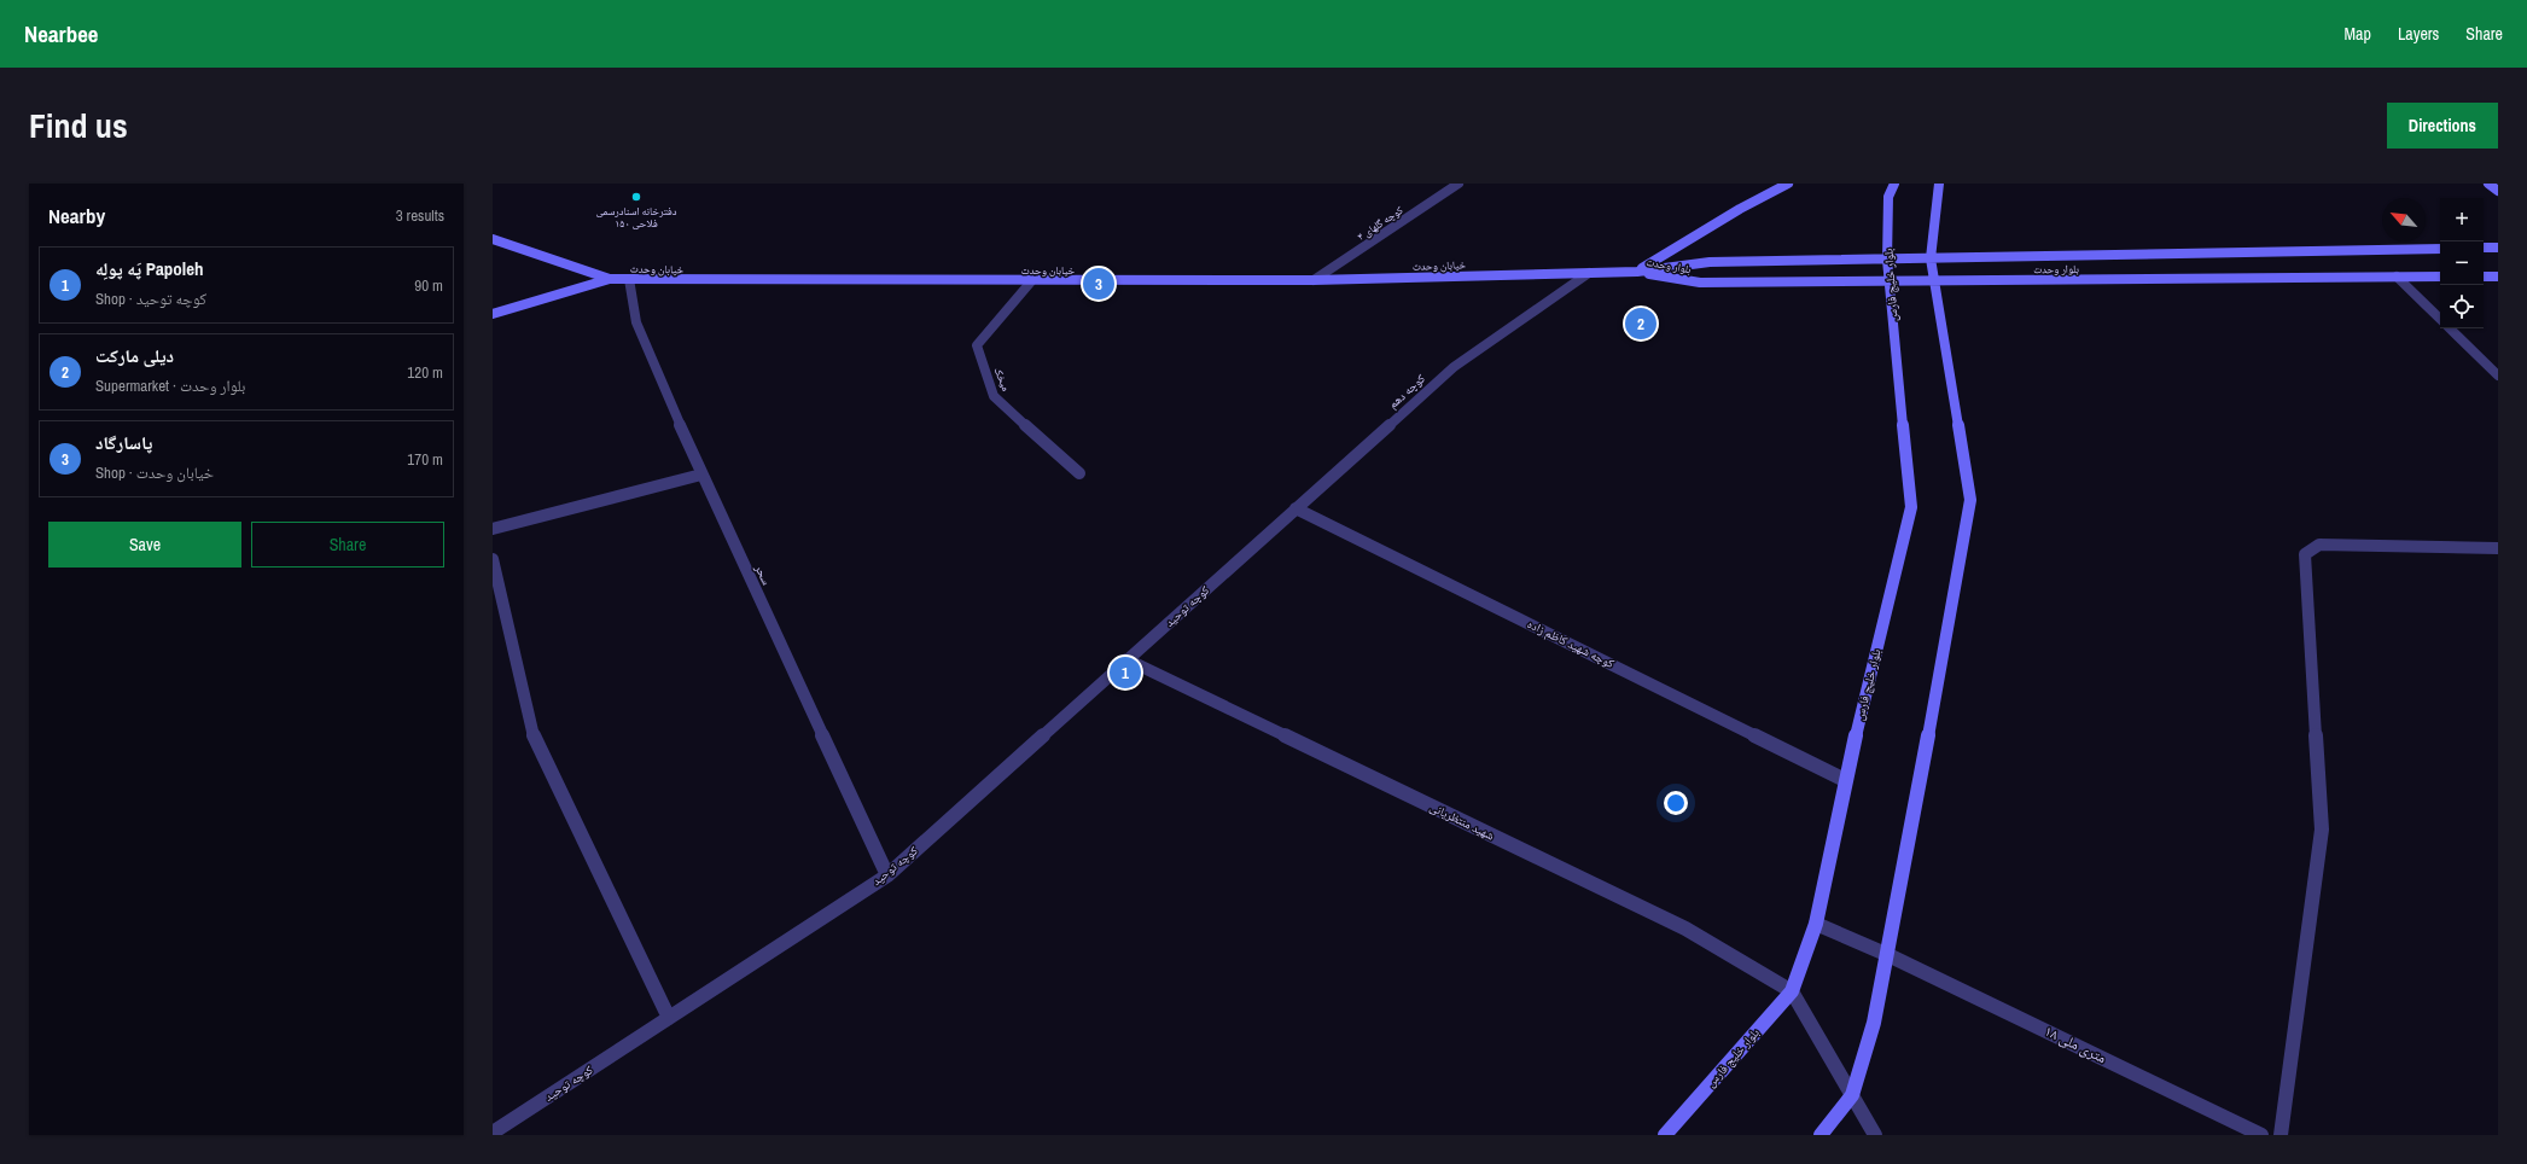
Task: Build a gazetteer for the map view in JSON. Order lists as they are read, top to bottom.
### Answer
{
  "streets": {
    "street": [
      "کوچه گلهای ۴",
      "خیابان وحدت",
      "بلوار وحدت",
      "بلوار خلیج فارس",
      "میخک",
      "کوچه دهم",
      "سحر",
      "کوچه توحید",
      "کوچه شهید کاظم زاده",
      "شهید منتظریانی",
      "۱۸ متری ملی"
    ]
  },
  "crossings": [
    ["کوچه گلهای ۴", "خیابان وحدت"],
    ["خیابان وحدت", "بلوار وحدت"],
    ["خیابان وحدت", "میخک"],
    ["خیابان وحدت", "کوچه دهم"],
    ["خیابان وحدت", "سحر"],
    ["بلوار وحدت", "بلوار خلیج فارس"],
    ["بلوار خلیج فارس", "کوچه شهید کاظم زاده"],
    ["بلوار خلیج فارس", "شهید منتظریانی"],
    ["بلوار خلیج فارس", "۱۸ متری ملی"],
    ["کوچه دهم", "کوچه توحید"],
    ["کوچه دهم", "کوچه شهید کاظم زاده"],
    ["سحر", "کوچه توحید"],
    ["کوچه توحید", "شهید منتظریانی"]
  ],
  "places": ["دفترخانه اسنادرسمی ۱۵۰ فلاحی"],
  "north": "top left",
  "page": {
    "header": "Nearbee",
    "nav": ["Map", "Layers", "Share"],
    "title": "Find us",
    "buttons": [
      "Directions",
      ["Save", "Share"]
    ],
    "heading": ["Nearby", "3 results"],
    "map_buttons": ["+", "−"],
    "list": [
      {
        "mark": "1",
        "name": "پَه پولِه Papoleh",
        "note": "Shop · کوچه توحید",
        "value": "90 m"
      },
      {
        "mark": "2",
        "name": "دیلی مارکت",
        "note": "Supermarket · بلوار وحدت",
        "value": "120 m"
      },
      {
        "mark": "3",
        "name": "پاسارگاد",
        "note": "Shop · خیابان وحدت",
        "value": "170 m"
      }
    ],
    "pins": ["3", "2", "1"]
  }
}
